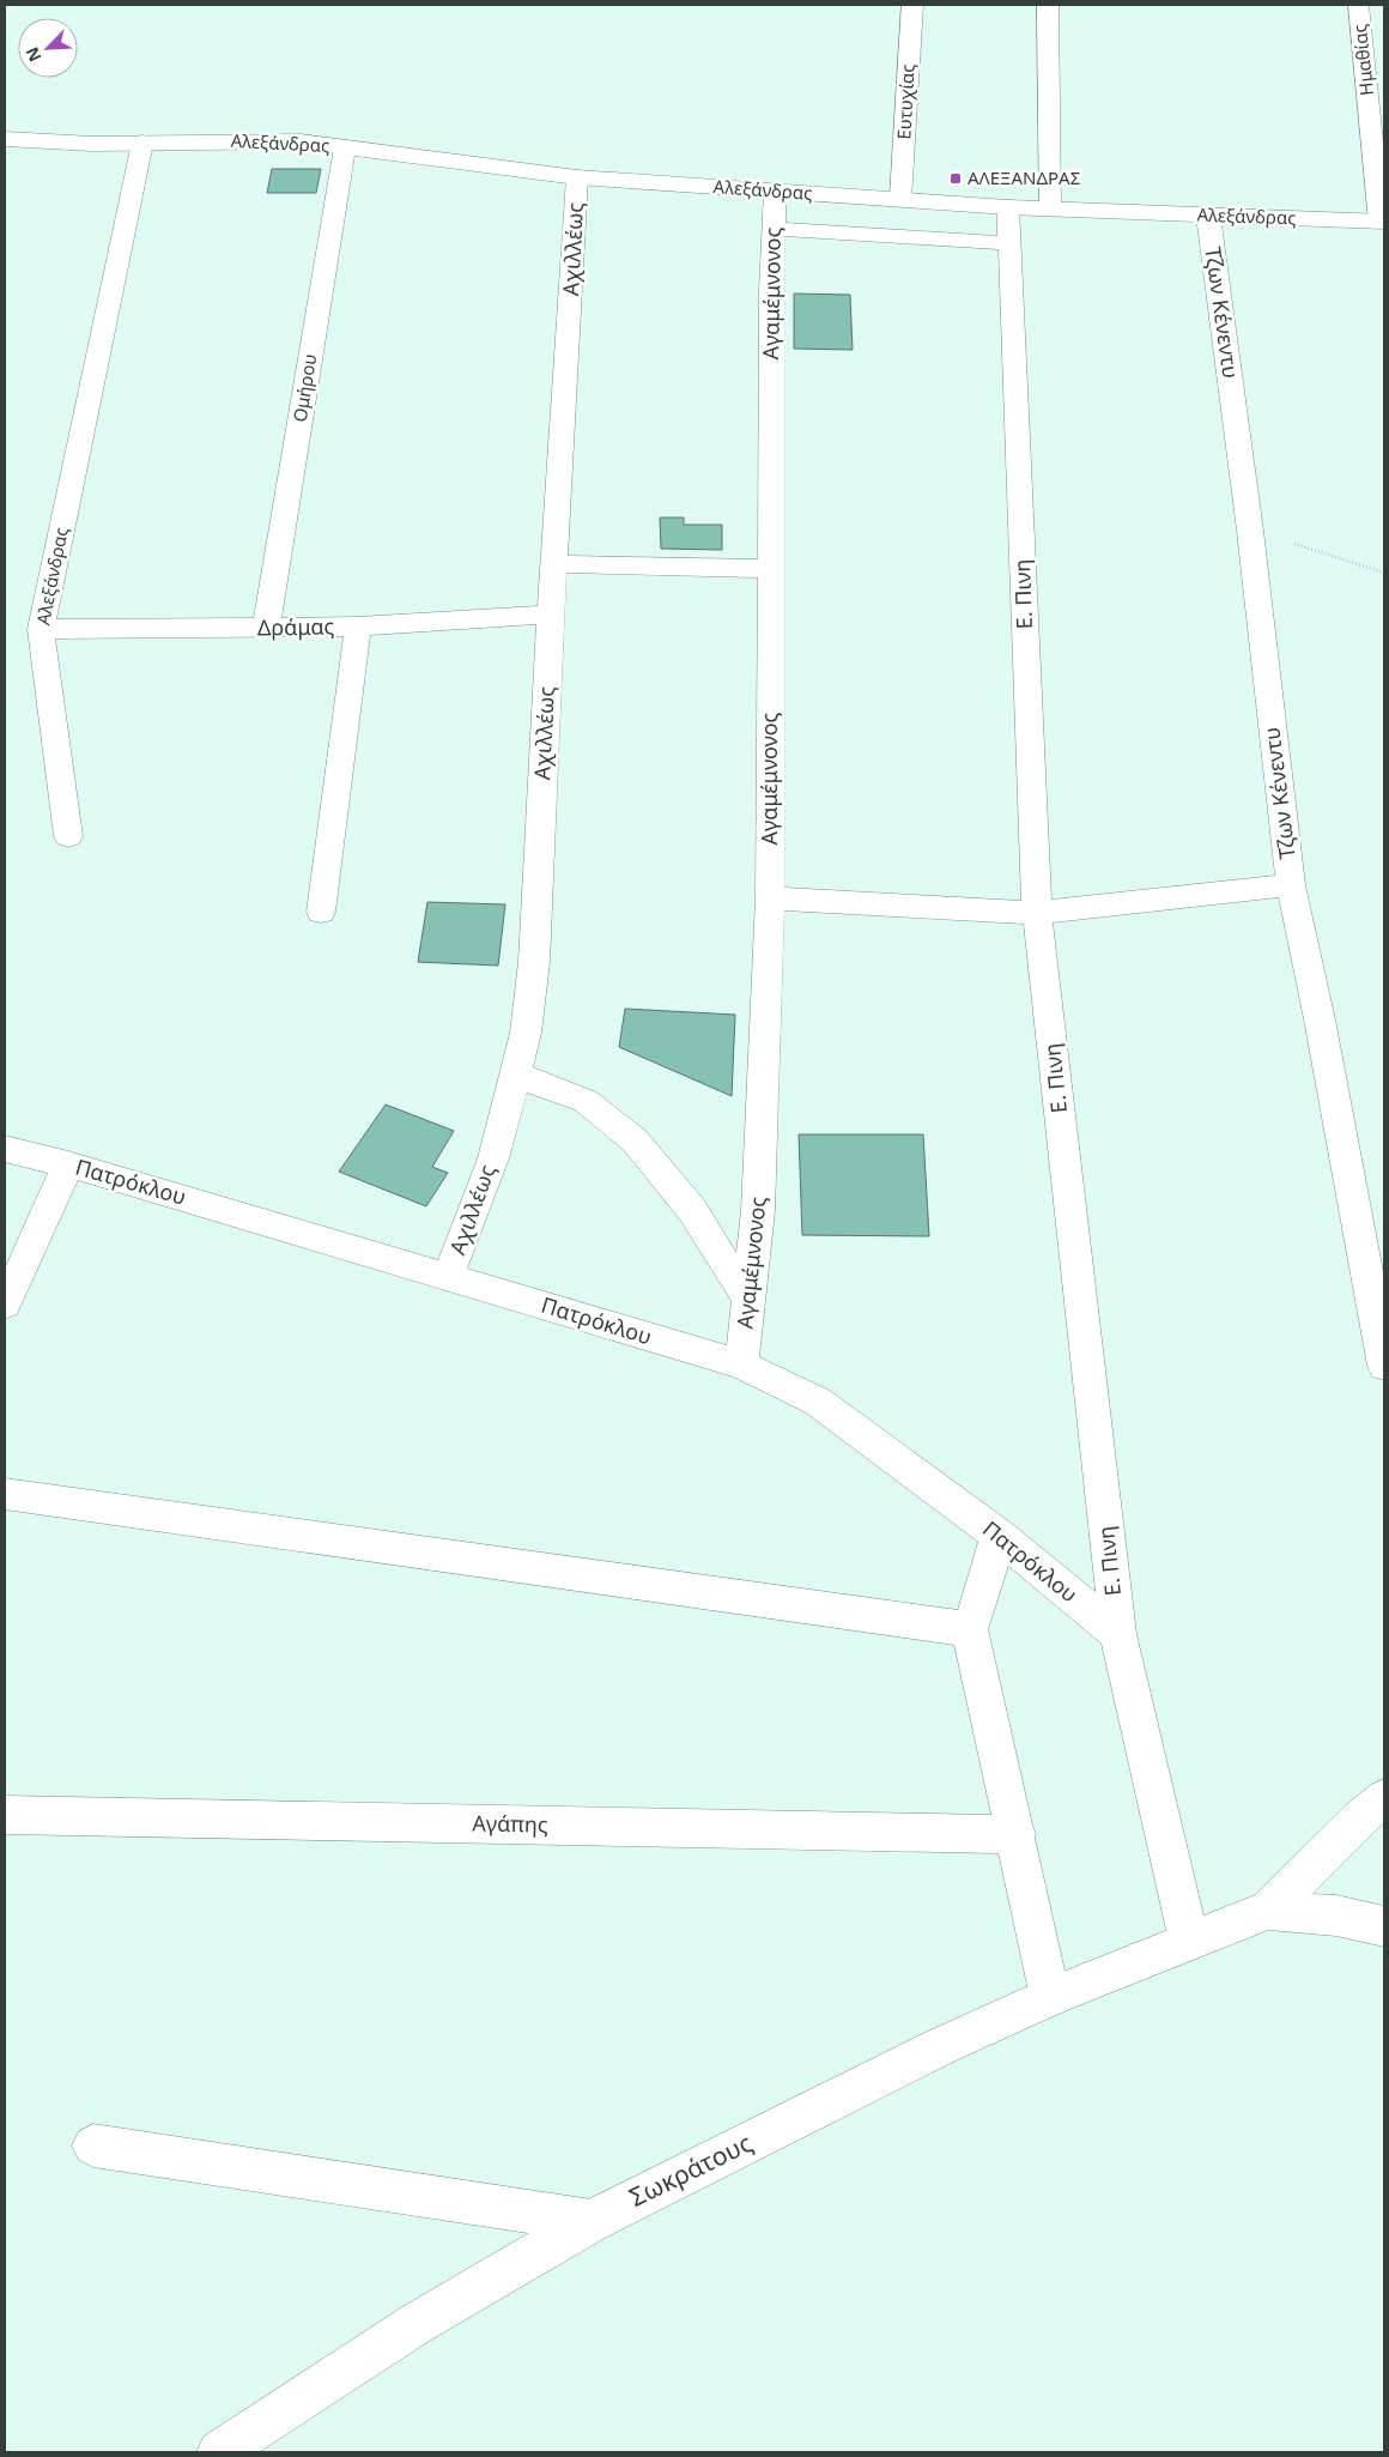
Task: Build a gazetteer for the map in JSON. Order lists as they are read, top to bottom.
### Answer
{
  "streets": {
    "street": [
      "Ημαθίας",
      "Ευτυχίας",
      "Αλεξάνδρας",
      "Αχιλλέως",
      "Αγαμέμνονος",
      "Τζων Κένεντυ",
      "Ομήρου",
      "Ε. Πινη",
      "Δράμας",
      "Πατρόκλου",
      "Αγάπης",
      "Σωκράτους"
    ]
  },
  "crossings": [
    ["Ημαθίας", "Αλεξάνδρας"],
    ["Ευτυχίας", "Αλεξάνδρας"],
    ["Αλεξάνδρας", "Αχιλλέως"],
    ["Αλεξάνδρας", "Αγαμέμνονος"],
    ["Αλεξάνδρας", "Τζων Κένεντυ"],
    ["Αλεξάνδρας", "Ομήρου"],
    ["Αλεξάνδρας", "Ε. Πινη"],
    ["Αλεξάνδρας", "Δράμας"],
    ["Αχιλλέως", "Δράμας"],
    ["Αχιλλέως", "Πατρόκλου"],
    ["Αγαμέμνονος", "Πατρόκλου"],
    ["Ομήρου", "Δράμας"],
    ["Ε. Πινη", "Πατρόκλου"],
    ["Ε. Πινη", "Σωκράτους"]
  ],
  "places": {
    "transit": ["ΑΛΕΞΑΝΔΡΑΣ"]
  },
  "north": "bottom left"
}
